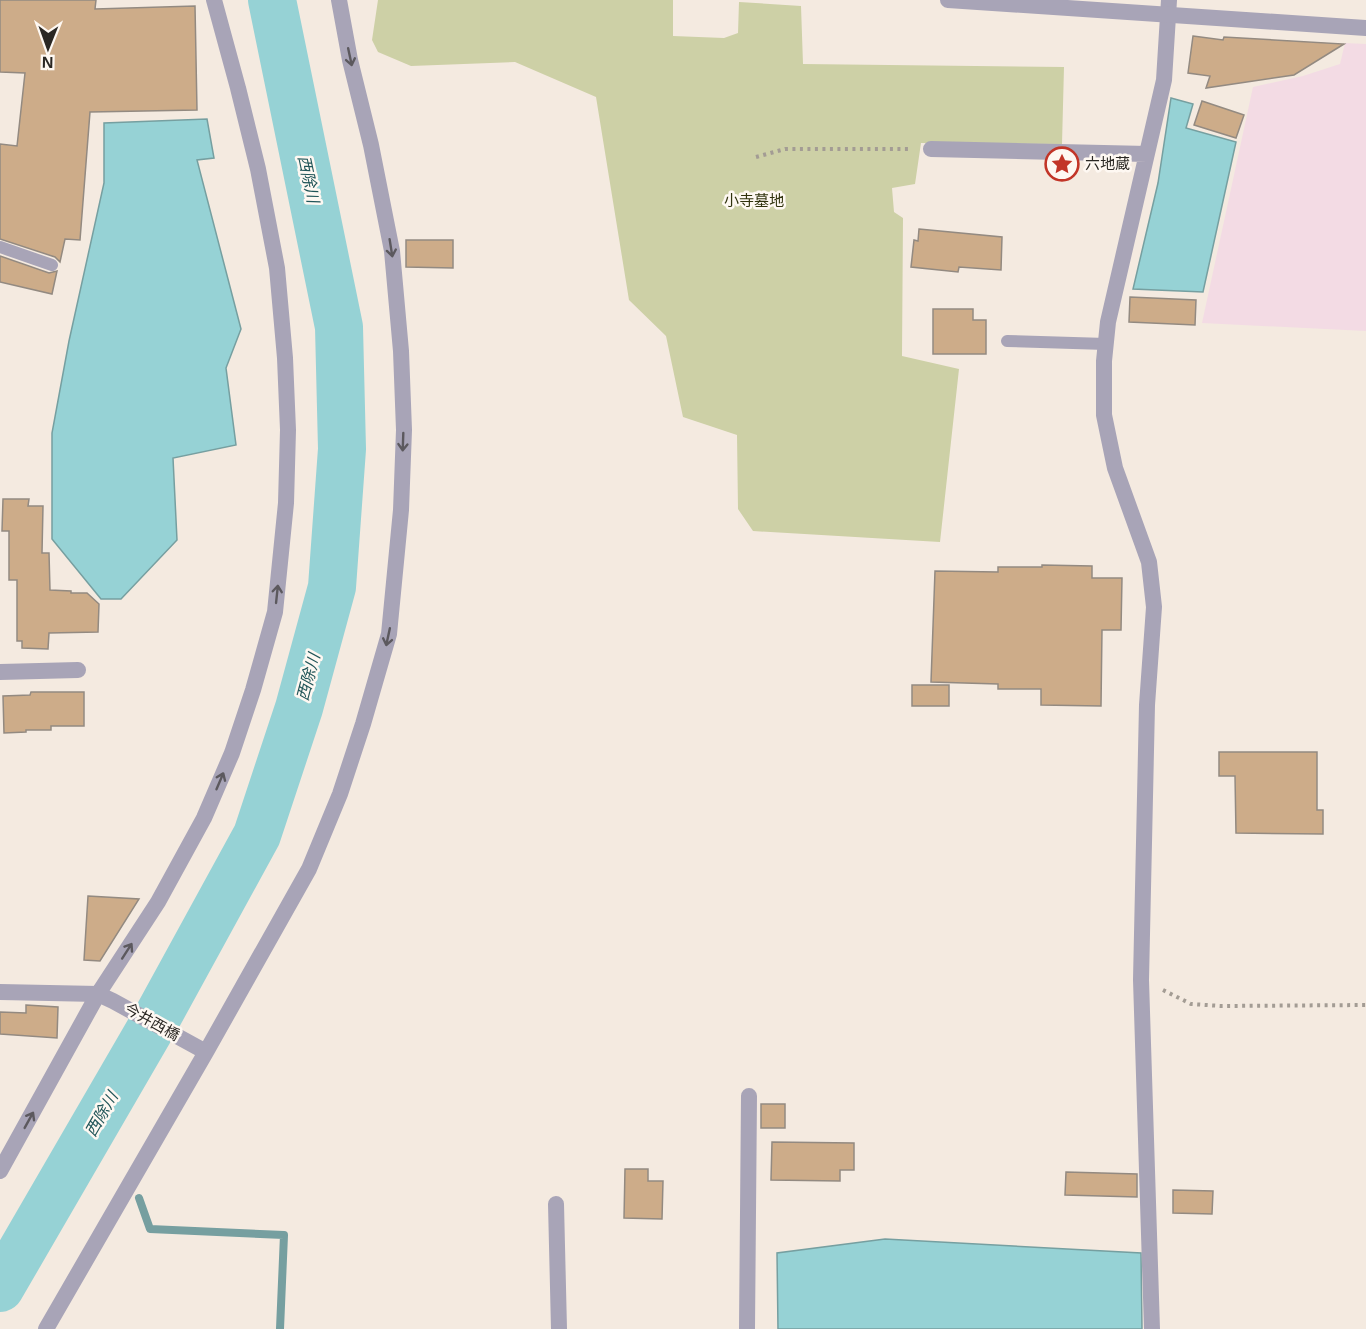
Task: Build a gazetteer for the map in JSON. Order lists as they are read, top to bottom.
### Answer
{
  "streets": {
    "street": ["今井西橋"]
  },
  "water": ["西除川"],
  "parks": ["小寺墓地"],
  "places": {
    "place": ["六地蔵"]
  },
  "north": "bottom"
}
